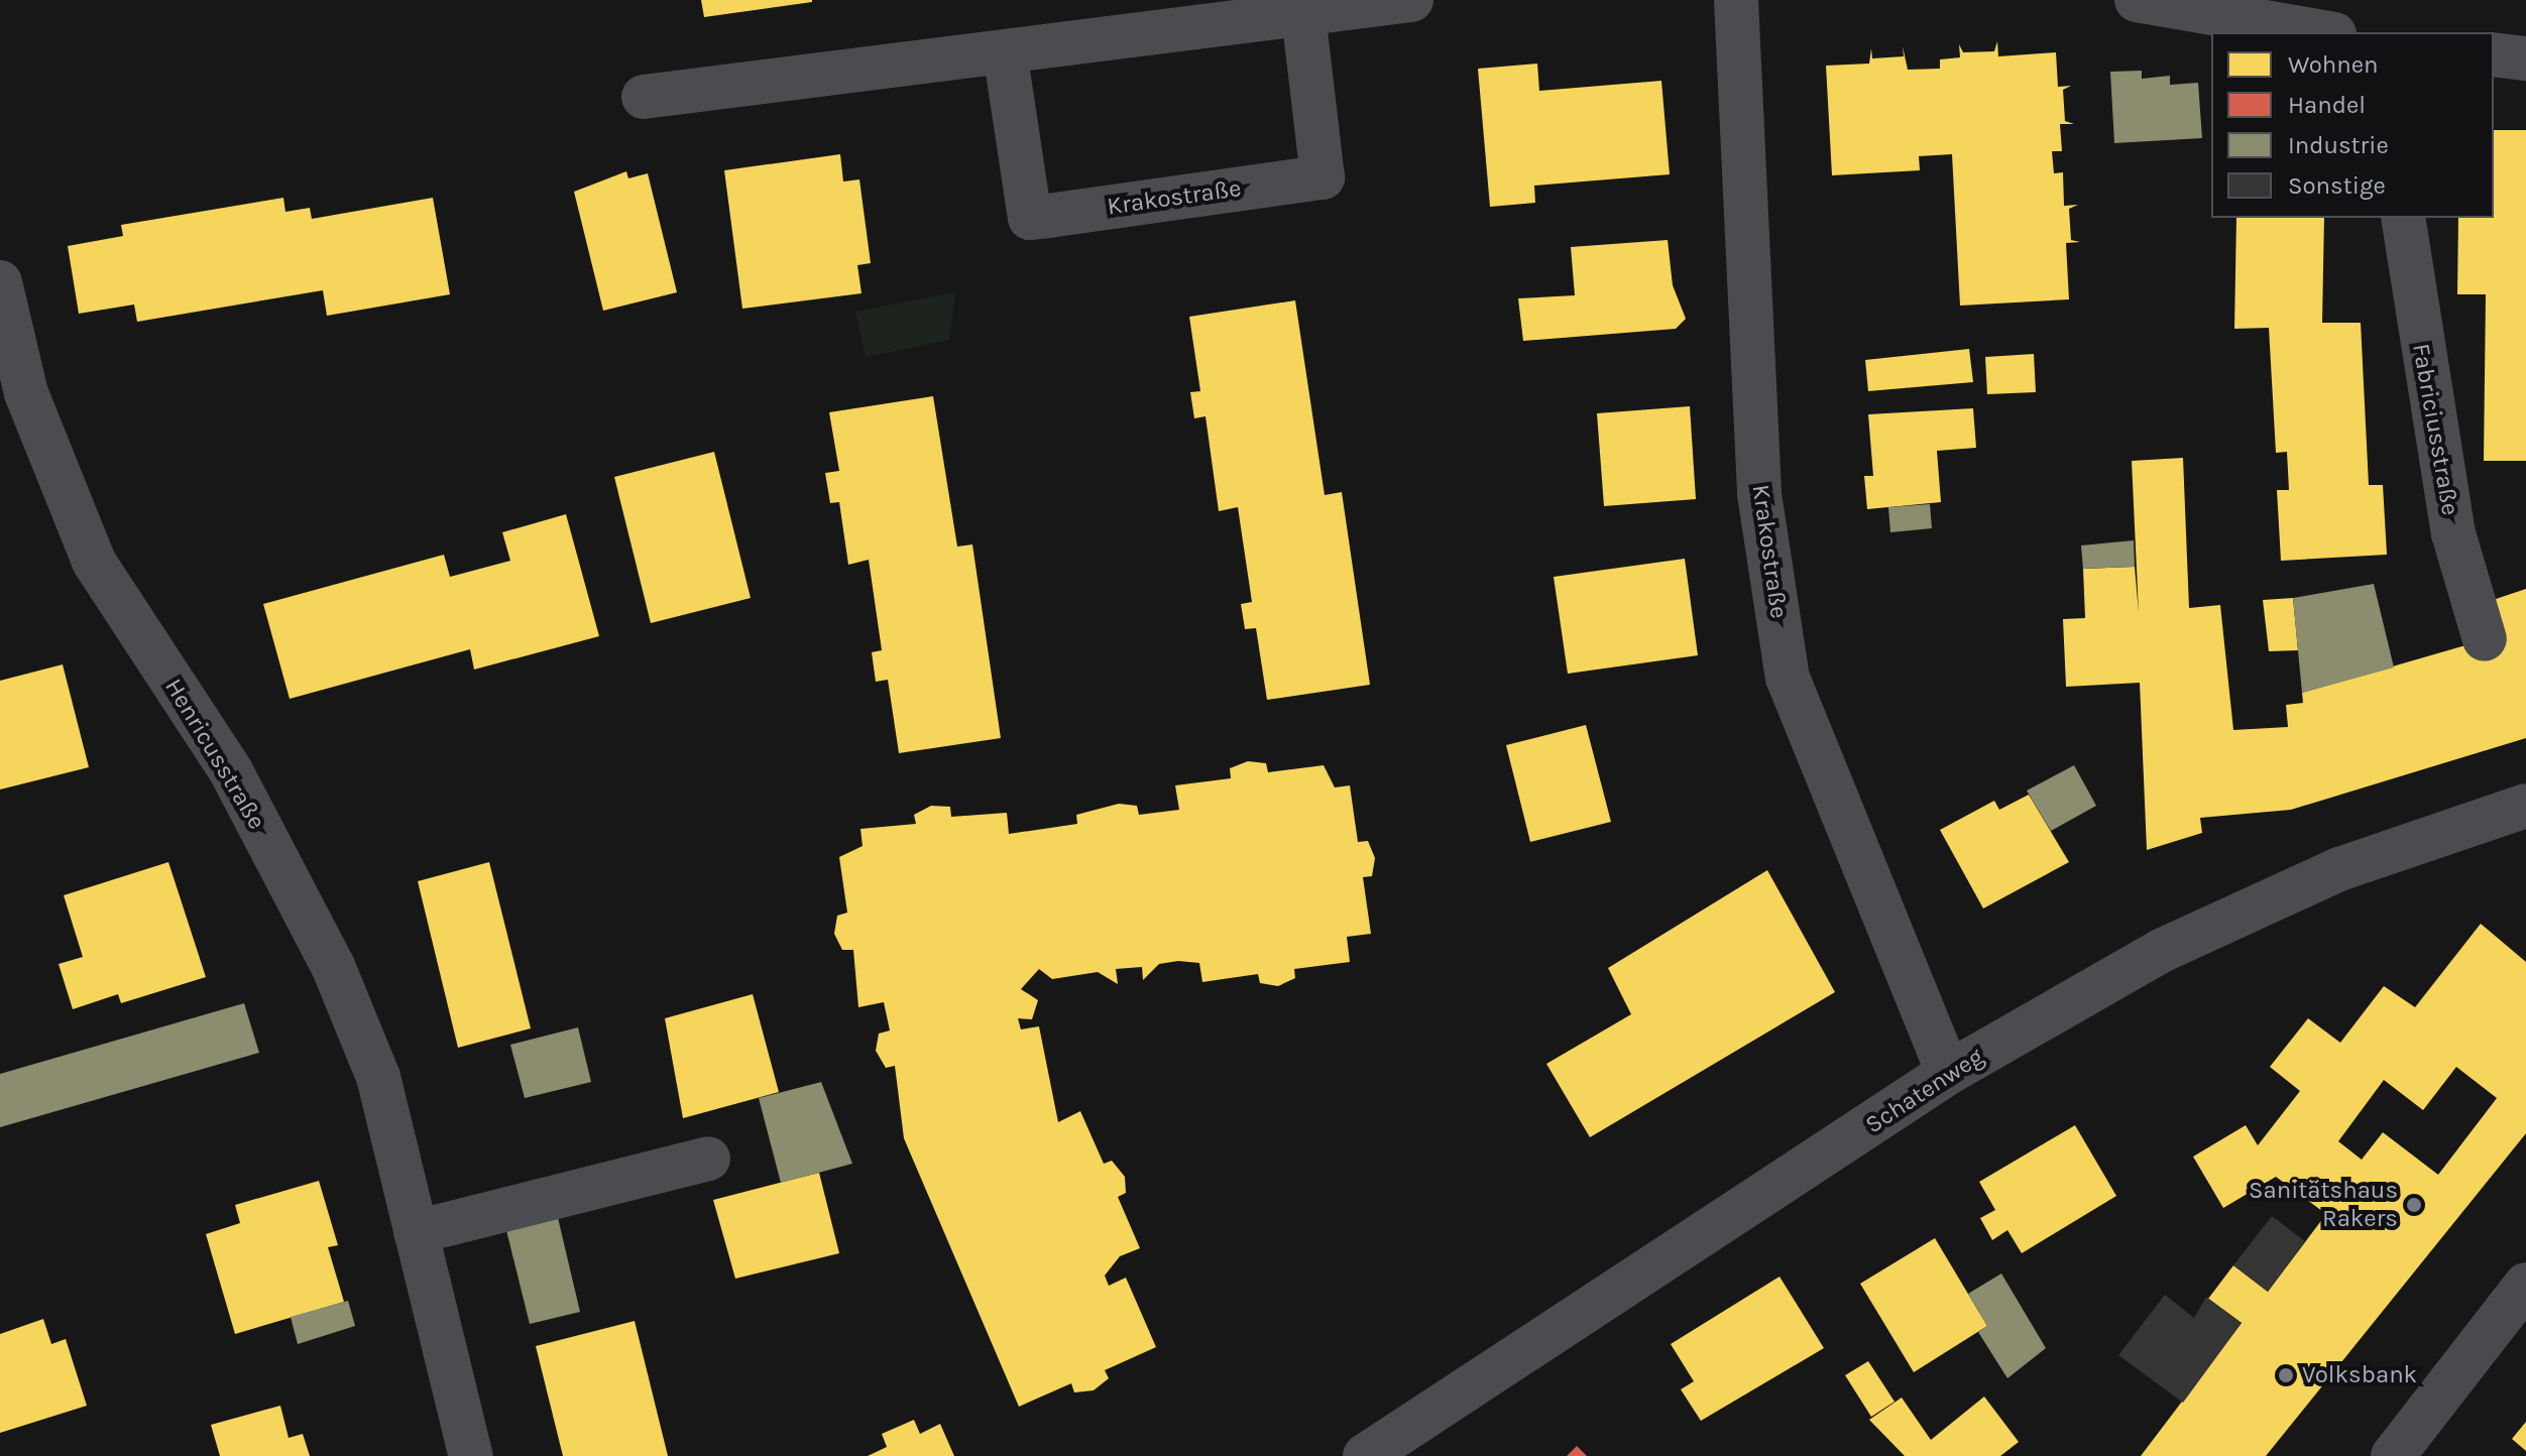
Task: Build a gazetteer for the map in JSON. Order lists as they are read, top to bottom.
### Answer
{
  "streets": {
    "street": [
      "Krakostraße",
      "Fabriciusstraße",
      "Henricusstraße",
      "Schatenweg"
    ]
  },
  "crossings": [
    ["Krakostraße", "Schatenweg"]
  ],
  "places": ["Sanitätshaus Rakers", "Volksbank"],
  "legend": [
    "Wohnen",
    "Handel",
    "Industrie",
    "Sonstige"
  ]
}
